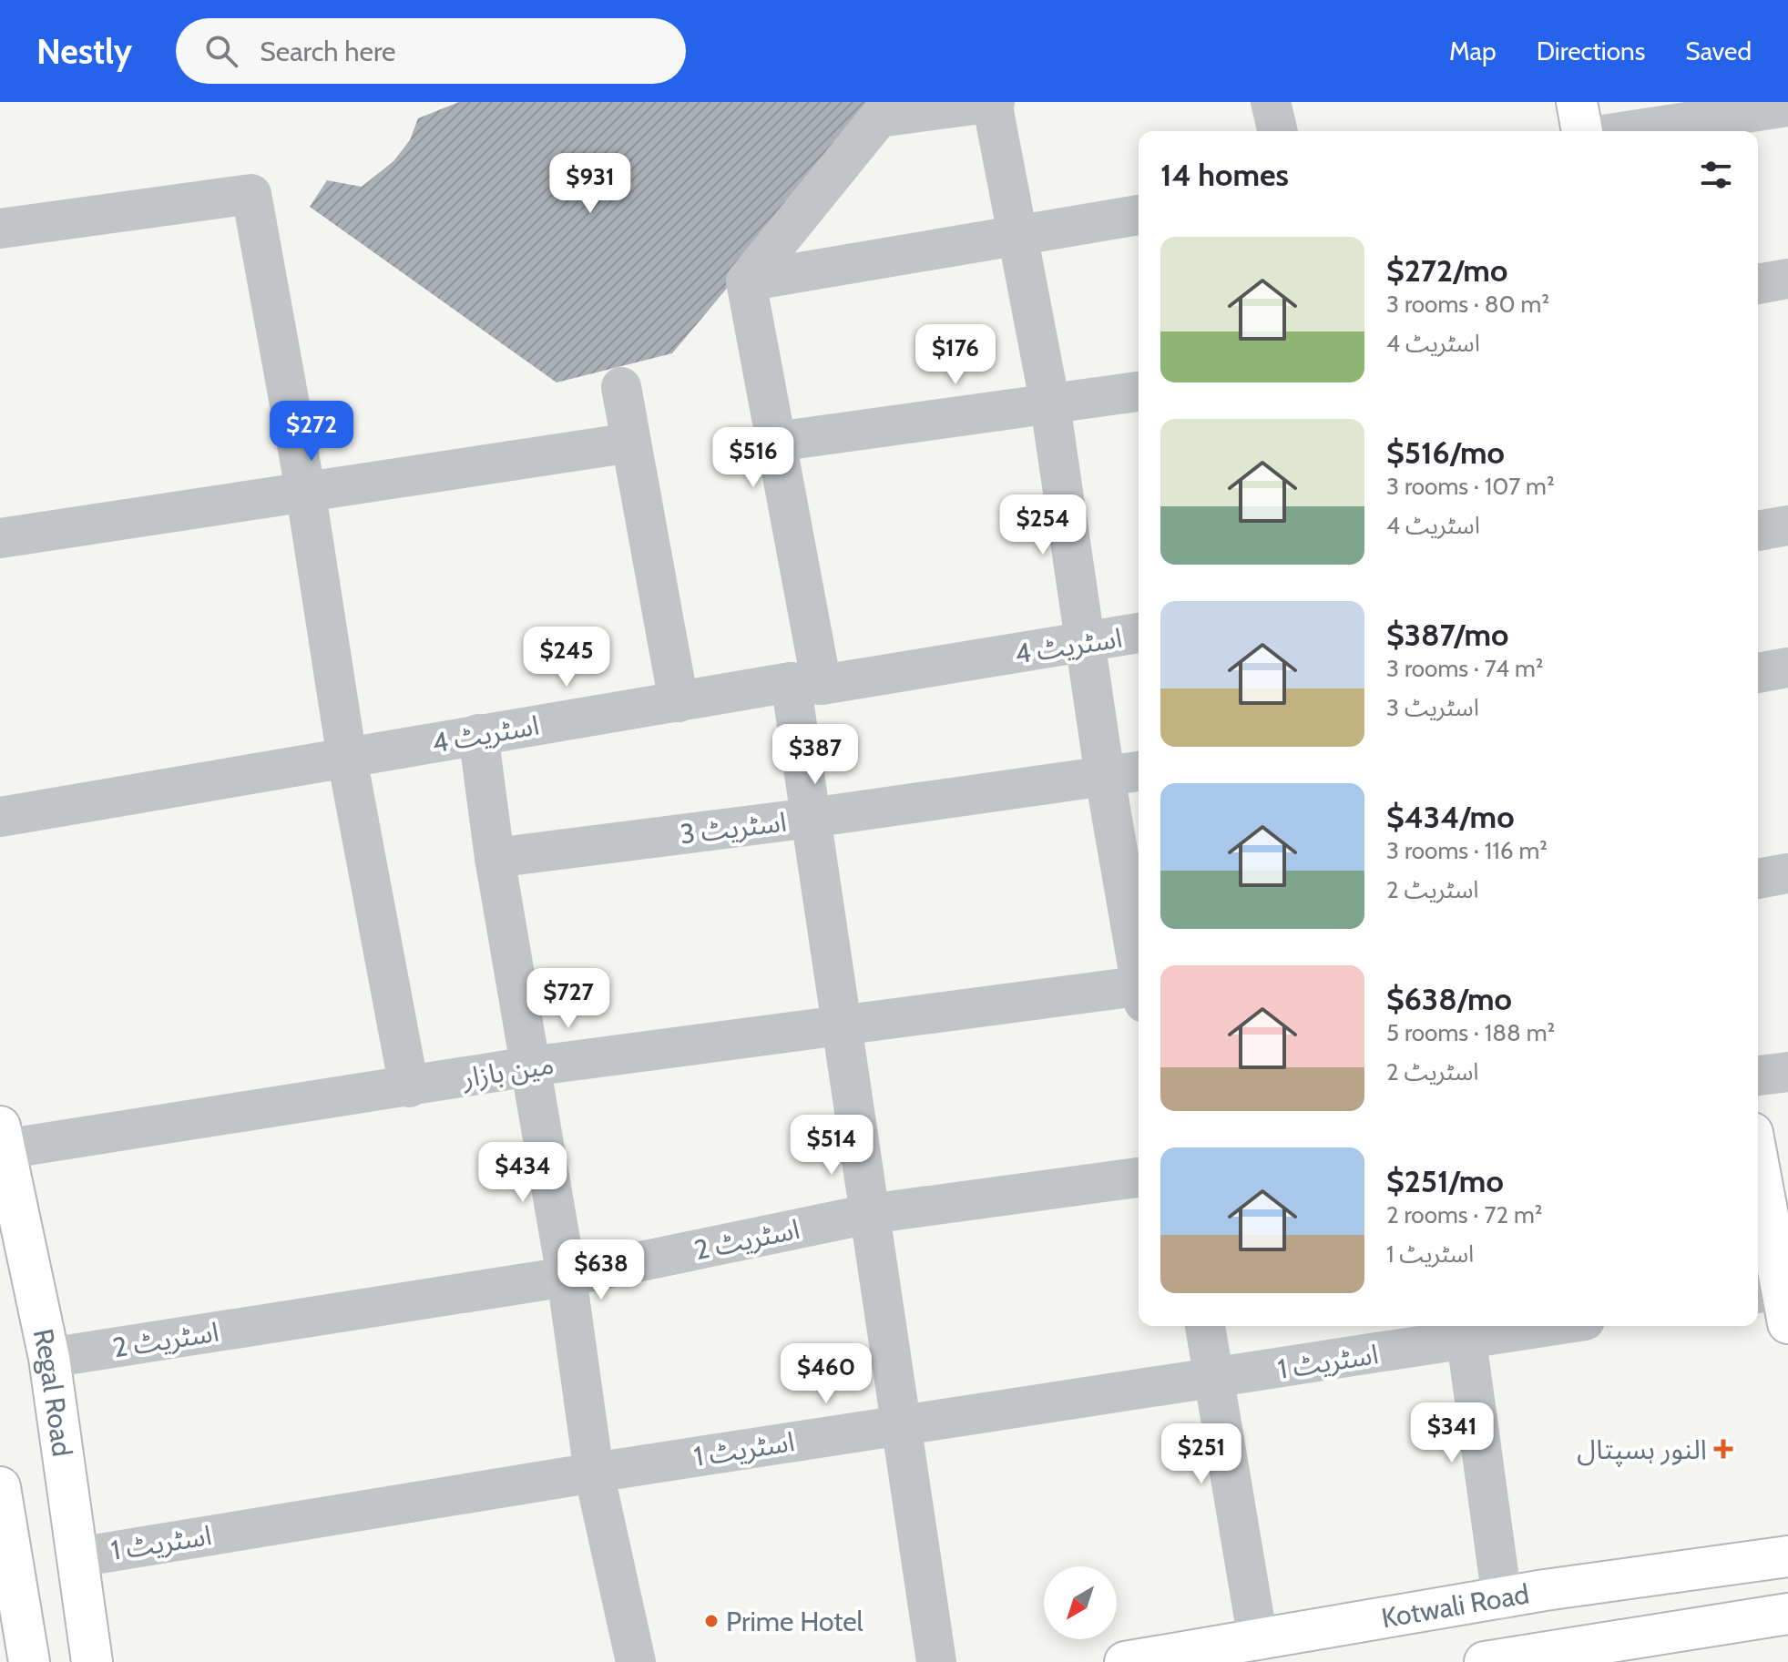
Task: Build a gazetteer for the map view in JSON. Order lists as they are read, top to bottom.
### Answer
{
  "streets": {
    "main road": ["Regal Road", "Kotwali Road"],
    "street": [
      "اسٹریٹ 4",
      "اسٹریٹ 3",
      "مین بازار",
      "اسٹریٹ 2",
      "اسٹریٹ 1"
    ]
  },
  "crossings": [
    ["مین بازار", "Regal Road"],
    ["اسٹریٹ 2", "Regal Road"],
    ["اسٹریٹ 1", "Regal Road"]
  ],
  "places": {
    "health": ["النور ہسپتال"],
    "other": ["Prime Hotel"]
  },
  "north": "bottom left",
  "page": {
    "header": "Nestly",
    "search": "Search here",
    "nav": ["Map", "Directions", "Saved"],
    "heading": "14 homes",
    "price": [
      "$931",
      "$176",
      "$272",
      "$516",
      "$254",
      "$245",
      "$387",
      "$727",
      "$514",
      "$434",
      "$638",
      "$460",
      "$341",
      "$251"
    ],
    "list": [
      {
        "name": "$272/mo",
        "note": "3 rooms · 80 m² · اسٹریٹ 4"
      },
      {
        "name": "$516/mo",
        "note": "3 rooms · 107 m² · اسٹریٹ 4"
      },
      {
        "name": "$387/mo",
        "note": "3 rooms · 74 m² · اسٹریٹ 3"
      },
      {
        "name": "$434/mo",
        "note": "3 rooms · 116 m² · اسٹریٹ 2"
      },
      {
        "name": "$638/mo",
        "note": "5 rooms · 188 m² · اسٹریٹ 2"
      },
      {
        "name": "$251/mo",
        "note": "2 rooms · 72 m² · اسٹریٹ 1"
      }
    ]
  }
}
